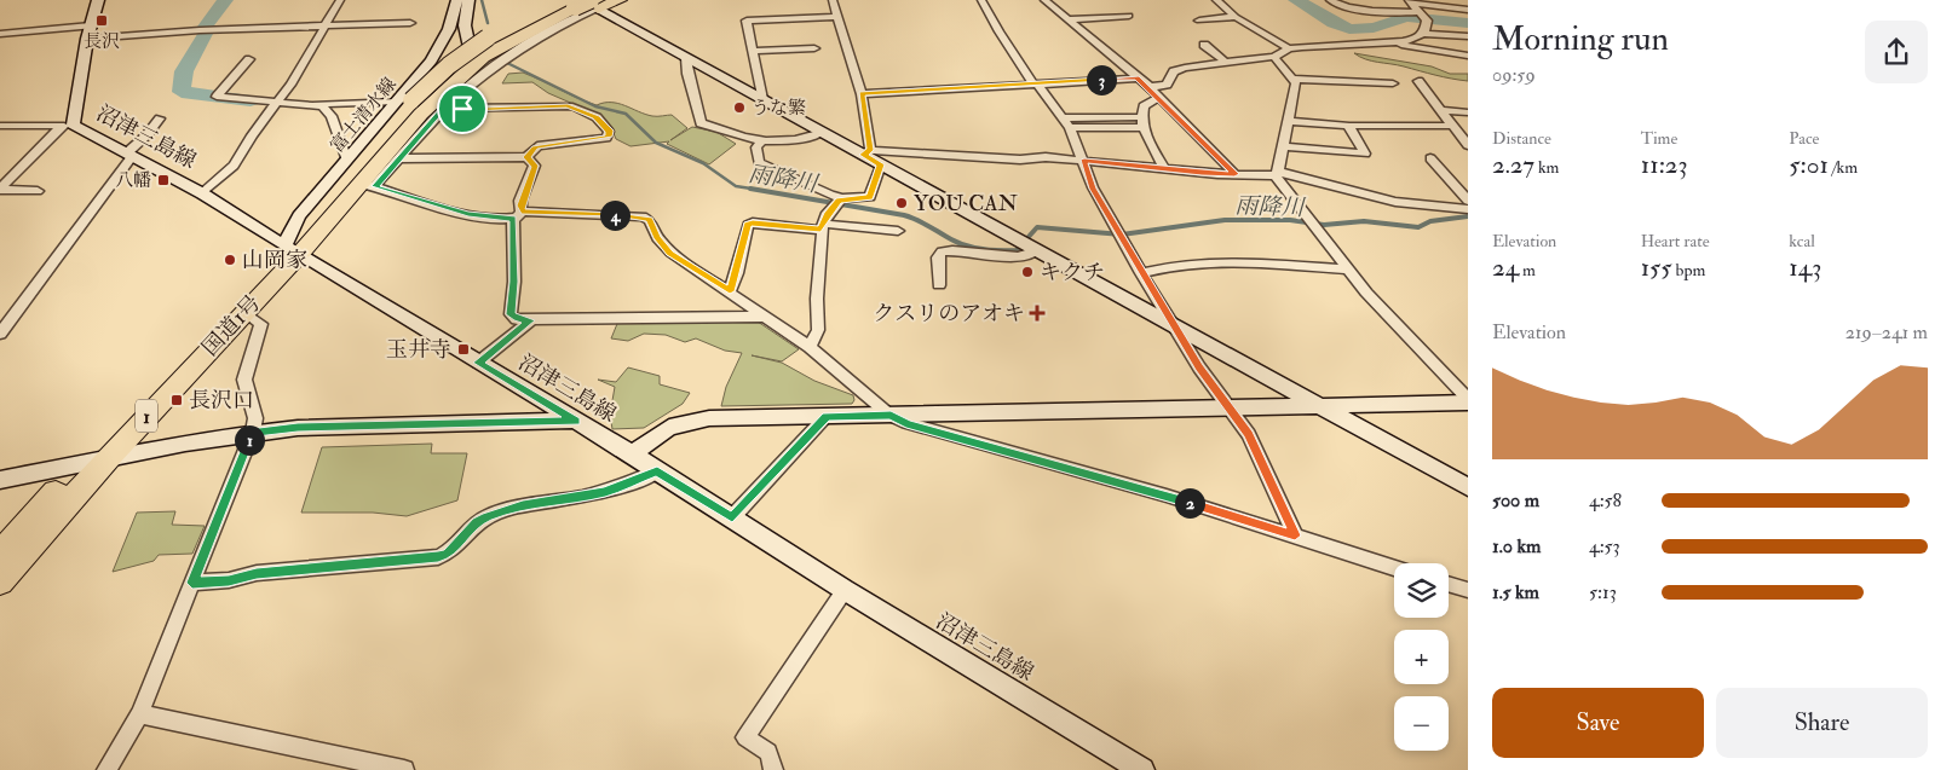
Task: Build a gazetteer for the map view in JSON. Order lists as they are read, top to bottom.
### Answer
{
  "streets": {
    "highway": ["国道1号", "1"],
    "street": ["富士清水線", "沼津三島線"]
  },
  "crossings": [
    ["富士清水線", "沼津三島線"],
    ["富士清水線", "国道1号"],
    ["沼津三島線", "国道1号"]
  ],
  "water": ["雨降川"],
  "places": {
    "transit": [
      "長沢",
      "八幡",
      "玉井寺",
      "長沢口"
    ],
    "other": [
      "うな繁",
      "YOU CAN",
      "山岡家",
      "キクチ"
    ],
    "health": ["クスリのアオキ"]
  },
  "page": {
    "heading": ["Morning run", "09:59"],
    "pins": [
      "3",
      "4",
      "1",
      "2"
    ],
    "stats": [
      ["Distance", "2.27 km"],
      ["Time", "11:23"],
      ["Pace", "5:01 /km"],
      ["Elevation", "24 m"],
      ["Heart rate", "155 bpm"],
      ["kcal", "143"]
    ],
    "chart": ["Elevation", "219–241 m"],
    "list": [
      {
        "name": "500 m",
        "note": "4:58"
      },
      {
        "name": "1.0 km",
        "note": "4:53"
      },
      {
        "name": "1.5 km",
        "note": "5:13"
      }
    ],
    "map_buttons": ["+", "−"],
    "buttons": ["Save", "Share"]
  }
}
